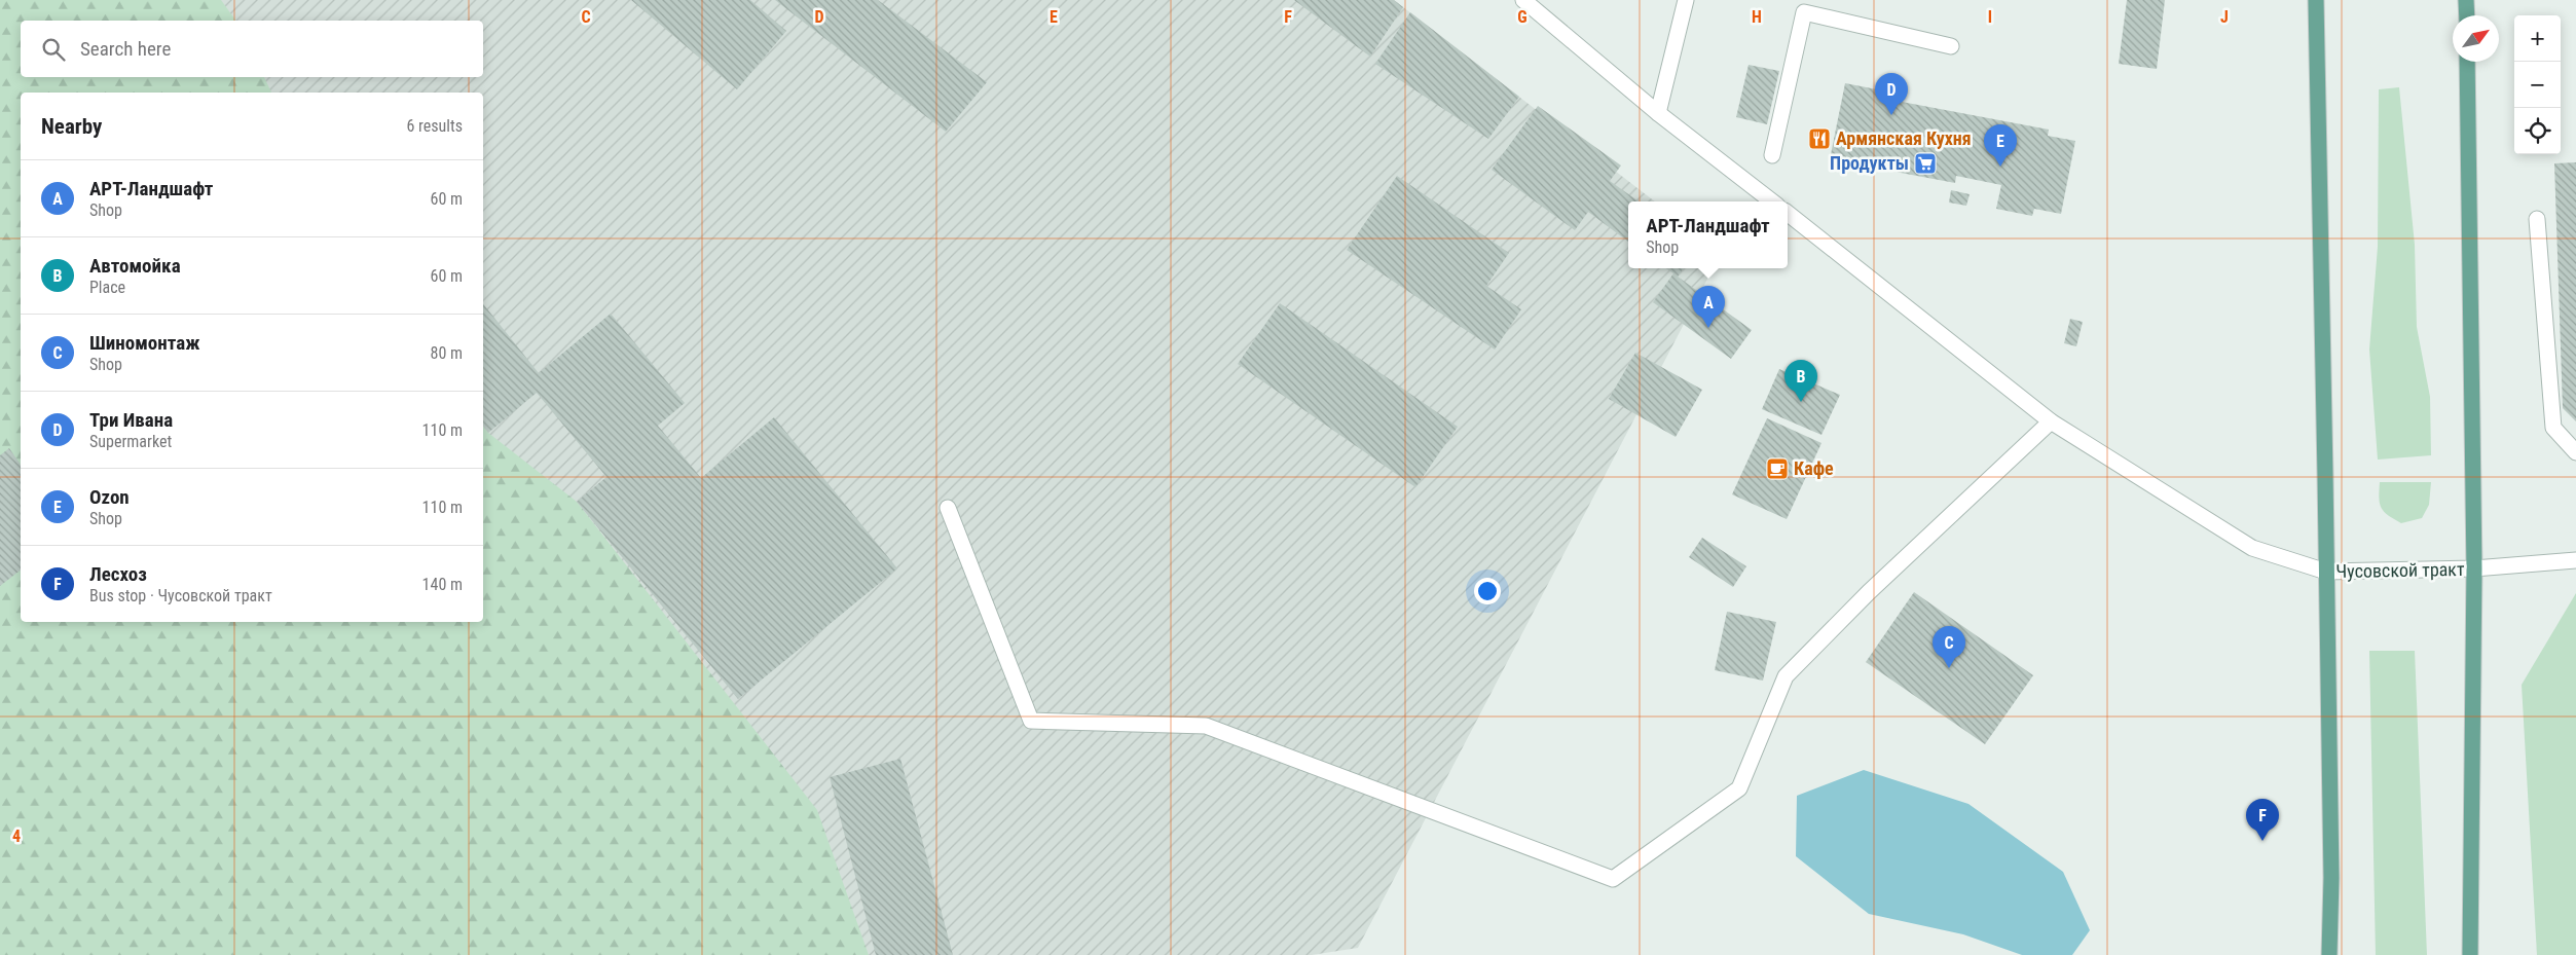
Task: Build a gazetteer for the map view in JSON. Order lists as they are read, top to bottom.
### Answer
{
  "streets": {
    "street": ["Чусовской тракт"]
  },
  "places": {
    "restaurant": ["Армянская Кухня"],
    "supermarket": ["Продукты"],
    "cafe": ["Кафе"]
  },
  "north": "top right",
  "page": {
    "map_buttons": ["+", "−"],
    "search": "Search here",
    "pins": [
      "D",
      "E",
      "A",
      "B",
      "C",
      "F"
    ],
    "heading": ["Nearby", "6 results"],
    "list": [
      {
        "mark": "A",
        "name": "АРТ-Ландшафт",
        "note": "Shop",
        "value": "60 m"
      },
      {
        "mark": "B",
        "name": "Автомойка",
        "note": "Place",
        "value": "60 m"
      },
      {
        "mark": "C",
        "name": "Шиномонтаж",
        "note": "Shop",
        "value": "80 m"
      },
      {
        "mark": "D",
        "name": "Три Ивана",
        "note": "Supermarket",
        "value": "110 m"
      },
      {
        "mark": "E",
        "name": "Ozon",
        "note": "Shop",
        "value": "110 m"
      },
      {
        "mark": "F",
        "name": "Лесхоз",
        "note": "Bus stop · Чусовской тракт",
        "value": "140 m"
      }
    ],
    "popup": ["АРТ-Ландшафт", "Shop"]
  },
  "grid": {
    "columns": [
      "C",
      "D",
      "E",
      "F",
      "G",
      "H",
      "I",
      "J"
    ],
    "rows": ["4"]
  }
}
